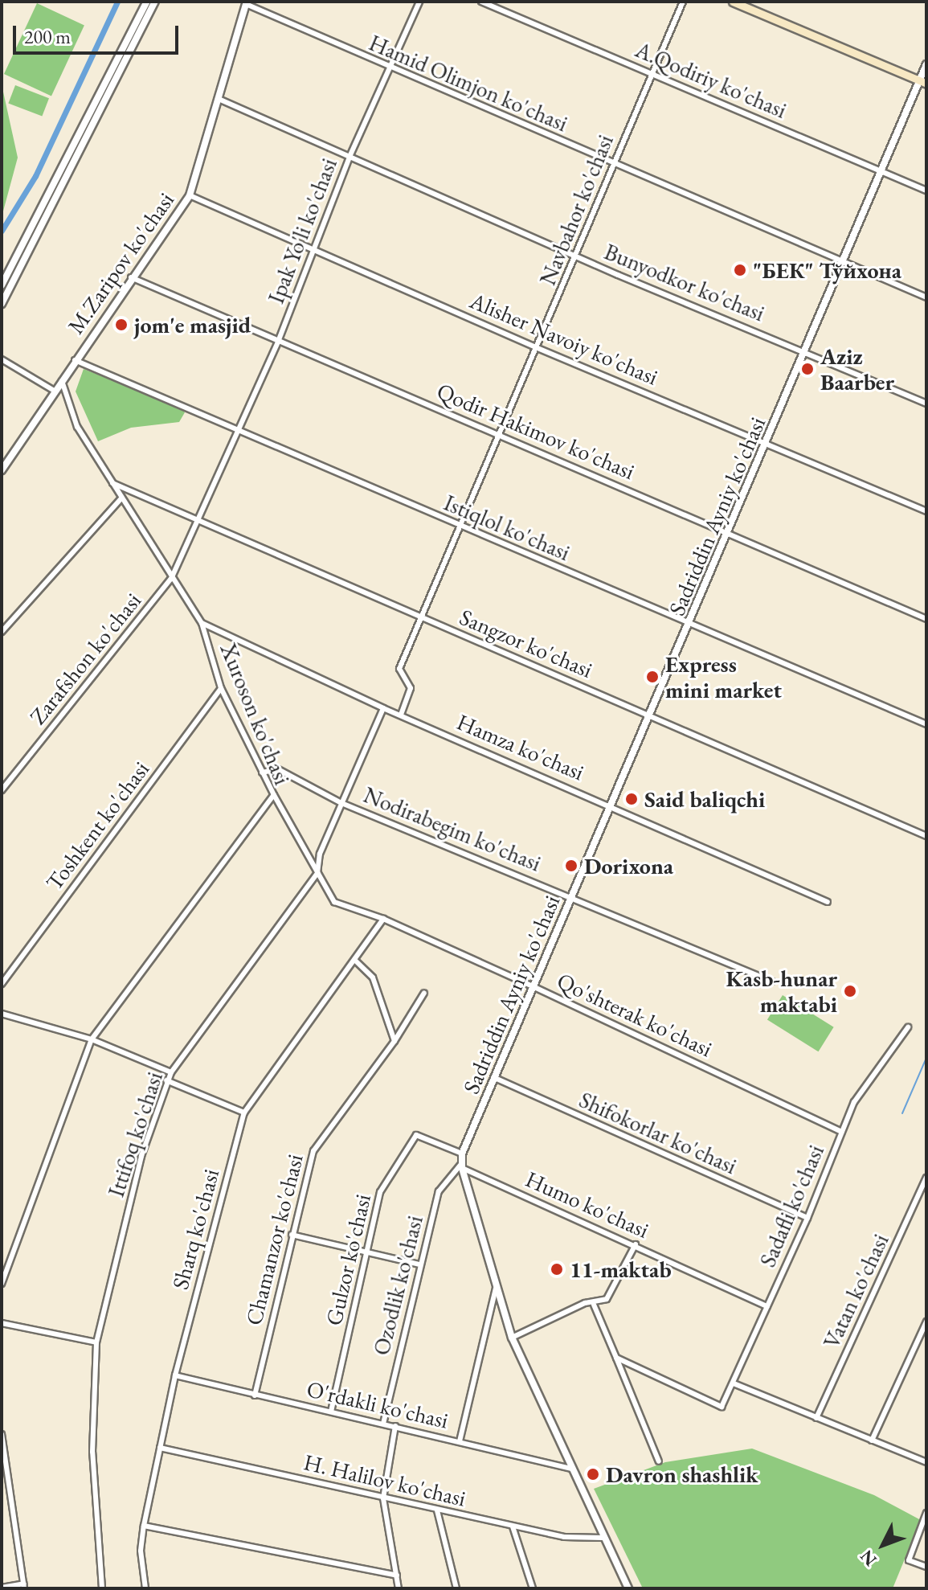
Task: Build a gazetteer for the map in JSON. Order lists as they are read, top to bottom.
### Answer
{
  "streets": {
    "street": [
      "A.Qodiriy ko'chasi",
      "Hamid Olimjon ko'chasi",
      "Navbahor ko'chasi",
      "Ipak Yo'li ko'chasi",
      "M.Zaripov ko'chasi",
      "Bunyodkor ko'chasi",
      "Alisher Navoiy ko'chasi",
      "Qodir Hakimov ko'chasi",
      "Sadriddin Ayniy ko'chasi",
      "Istiqlol ko'chasi",
      "Sangzor ko'chasi",
      "Zarafshon ko'chasi",
      "Xuroson ko'chasi",
      "Hamza ko'chasi",
      "Toshkent ko'chasi",
      "Nodirabegim ko'chasi",
      "Qo'shterak ko'chasi",
      "Shifokorlar ko'chasi",
      "Ittifoq ko'chasi",
      "Humo ko'chasi",
      "Sadafli ko'chasi",
      "Sharq ko'chasi",
      "Chamanzor ko'chasi",
      "Gulzor ko'chasi",
      "Ozodlik ko'chasi",
      "Vatan ko'chasi",
      "O'rdakli ko'chasi",
      "H. Halilov ko'chasi"
    ]
  },
  "crossings": [
    ["A.Qodiriy ko'chasi", "Navbahor ko'chasi"],
    ["A.Qodiriy ko'chasi", "Sadriddin Ayniy ko'chasi"],
    ["Hamid Olimjon ko'chasi", "Navbahor ko'chasi"],
    ["Hamid Olimjon ko'chasi", "Ipak Yo'li ko'chasi"],
    ["Hamid Olimjon ko'chasi", "M.Zaripov ko'chasi"],
    ["Hamid Olimjon ko'chasi", "Sadriddin Ayniy ko'chasi"],
    ["Navbahor ko'chasi", "Bunyodkor ko'chasi"],
    ["Navbahor ko'chasi", "Alisher Navoiy ko'chasi"],
    ["Navbahor ko'chasi", "Qodir Hakimov ko'chasi"],
    ["Navbahor ko'chasi", "Istiqlol ko'chasi"],
    ["Navbahor ko'chasi", "Sangzor ko'chasi"],
    ["Navbahor ko'chasi", "Hamza ko'chasi"],
    ["Ipak Yo'li ko'chasi", "Bunyodkor ko'chasi"],
    ["Ipak Yo'li ko'chasi", "Alisher Navoiy ko'chasi"],
    ["Ipak Yo'li ko'chasi", "Qodir Hakimov ko'chasi"],
    ["Ipak Yo'li ko'chasi", "Istiqlol ko'chasi"],
    ["Ipak Yo'li ko'chasi", "Sangzor ko'chasi"],
    ["Ipak Yo'li ko'chasi", "Zarafshon ko'chasi"],
    ["Ipak Yo'li ko'chasi", "Xuroson ko'chasi"],
    ["M.Zaripov ko'chasi", "Bunyodkor ko'chasi"],
    ["M.Zaripov ko'chasi", "Alisher Navoiy ko'chasi"],
    ["M.Zaripov ko'chasi", "Qodir Hakimov ko'chasi"],
    ["M.Zaripov ko'chasi", "Istiqlol ko'chasi"],
    ["M.Zaripov ko'chasi", "Xuroson ko'chasi"],
    ["Bunyodkor ko'chasi", "Sadriddin Ayniy ko'chasi"],
    ["Alisher Navoiy ko'chasi", "Sadriddin Ayniy ko'chasi"],
    ["Qodir Hakimov ko'chasi", "Sadriddin Ayniy ko'chasi"],
    ["Sadriddin Ayniy ko'chasi", "Istiqlol ko'chasi"],
    ["Sadriddin Ayniy ko'chasi", "Sangzor ko'chasi"],
    ["Sadriddin Ayniy ko'chasi", "Hamza ko'chasi"],
    ["Sadriddin Ayniy ko'chasi", "Nodirabegim ko'chasi"],
    ["Sadriddin Ayniy ko'chasi", "Qo'shterak ko'chasi"],
    ["Sadriddin Ayniy ko'chasi", "Shifokorlar ko'chasi"],
    ["Sadriddin Ayniy ko'chasi", "Humo ko'chasi"],
    ["Sadriddin Ayniy ko'chasi", "Gulzor ko'chasi"],
    ["Sadriddin Ayniy ko'chasi", "Ozodlik ko'chasi"],
    ["Sadriddin Ayniy ko'chasi", "O'rdakli ko'chasi"],
    ["Sadriddin Ayniy ko'chasi", "H. Halilov ko'chasi"],
    ["Sangzor ko'chasi", "Xuroson ko'chasi"],
    ["Zarafshon ko'chasi", "Xuroson ko'chasi"],
    ["Xuroson ko'chasi", "Hamza ko'chasi"],
    ["Xuroson ko'chasi", "Toshkent ko'chasi"],
    ["Xuroson ko'chasi", "Nodirabegim ko'chasi"],
    ["Xuroson ko'chasi", "Qo'shterak ko'chasi"],
    ["Hamza ko'chasi", "Ittifoq ko'chasi"],
    ["Nodirabegim ko'chasi", "Ittifoq ko'chasi"],
    ["Qo'shterak ko'chasi", "Ittifoq ko'chasi"],
    ["Qo'shterak ko'chasi", "Sadafli ko'chasi"],
    ["Qo'shterak ko'chasi", "Sharq ko'chasi"],
    ["Shifokorlar ko'chasi", "Sadafli ko'chasi"],
    ["Humo ko'chasi", "Sadafli ko'chasi"],
    ["Humo ko'chasi", "Ozodlik ko'chasi"],
    ["Sharq ko'chasi", "O'rdakli ko'chasi"],
    ["Sharq ko'chasi", "H. Halilov ko'chasi"],
    ["Chamanzor ko'chasi", "O'rdakli ko'chasi"],
    ["Gulzor ko'chasi", "O'rdakli ko'chasi"],
    ["Ozodlik ko'chasi", "O'rdakli ko'chasi"]
  ],
  "places": [
    "\"БЕК\" Тўйхона",
    "jom'e masjid",
    "Aziz Baarber",
    "Express mini market",
    "Said baliqchi",
    "Dorixona",
    "Kasb-hunar maktabi",
    "11-maktab",
    "Davron shashlik"
  ],
  "scale_bar": "200 m",
  "north": "bottom left"
}
